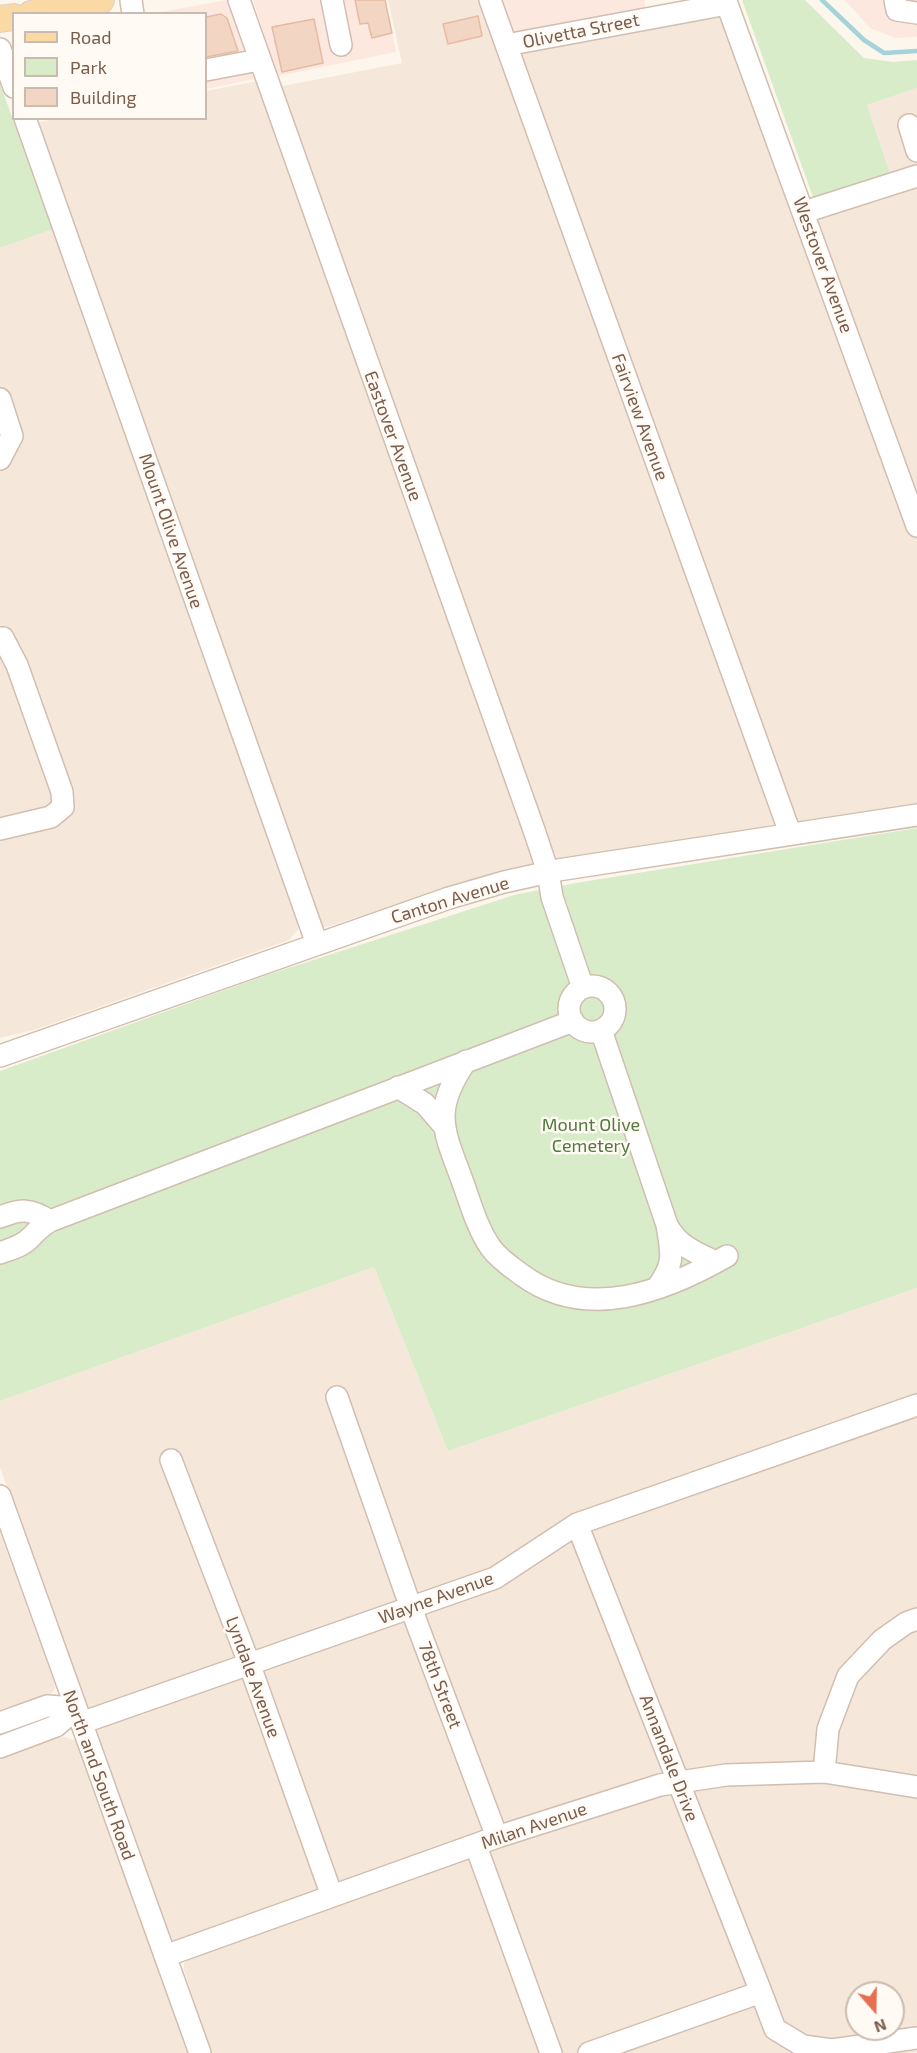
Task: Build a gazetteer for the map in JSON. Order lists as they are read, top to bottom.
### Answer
{
  "streets": {
    "street": [
      "Olivetta Street",
      "Westover Avenue",
      "Fairview Avenue",
      "Eastover Avenue",
      "Mount Olive Avenue",
      "Canton Avenue",
      "Wayne Avenue",
      "Lyndale Avenue",
      "78th Street",
      "Annandale Drive",
      "North and South Road",
      "Milan Avenue"
    ]
  },
  "crossings": [
    ["Olivetta Street", "Westover Avenue"],
    ["Olivetta Street", "Fairview Avenue"],
    ["Fairview Avenue", "Canton Avenue"],
    ["Eastover Avenue", "Canton Avenue"],
    ["Mount Olive Avenue", "Canton Avenue"],
    ["Wayne Avenue", "Lyndale Avenue"],
    ["Wayne Avenue", "78th Street"],
    ["Wayne Avenue", "Annandale Drive"],
    ["Wayne Avenue", "North and South Road"],
    ["Lyndale Avenue", "Milan Avenue"],
    ["78th Street", "Milan Avenue"],
    ["Annandale Drive", "Milan Avenue"],
    ["North and South Road", "Milan Avenue"]
  ],
  "parks": ["Mount Olive Cemetery"],
  "legend": ["Road", "Park", "Building"],
  "north": "bottom"
}
